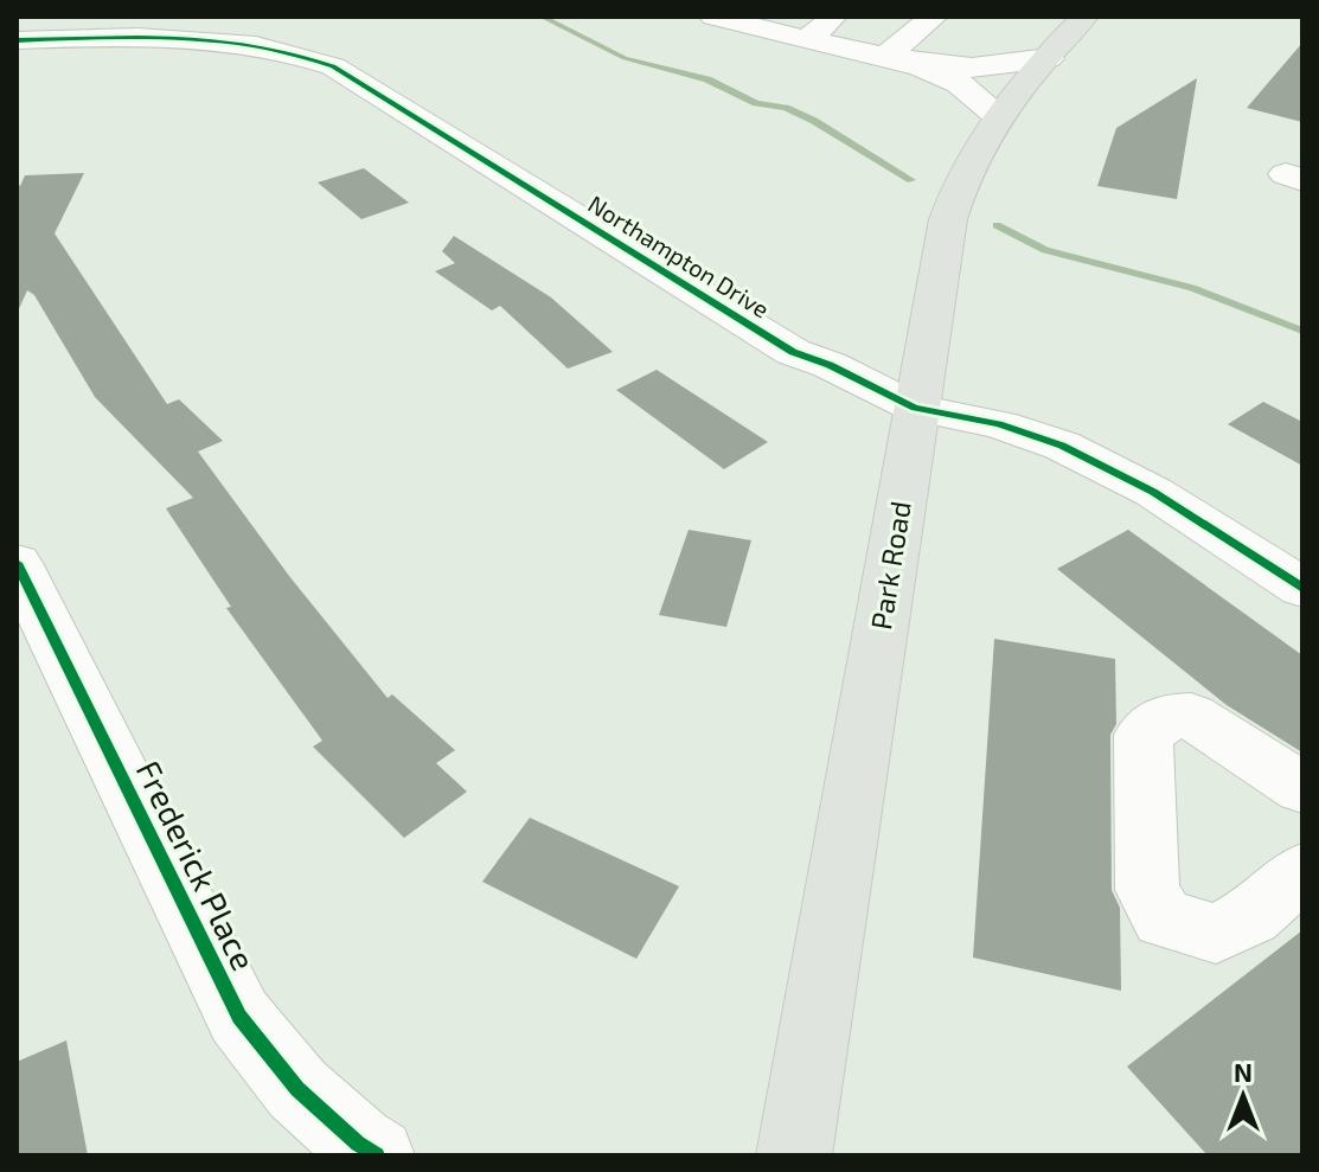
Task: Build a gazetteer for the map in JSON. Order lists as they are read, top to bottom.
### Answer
{
  "streets": {
    "main road": ["Park Road"],
    "street": ["Northampton Drive", "Frederick Place"]
  },
  "crossings": [
    ["Northampton Drive", "Park Road"]
  ],
  "north": "top"
}
